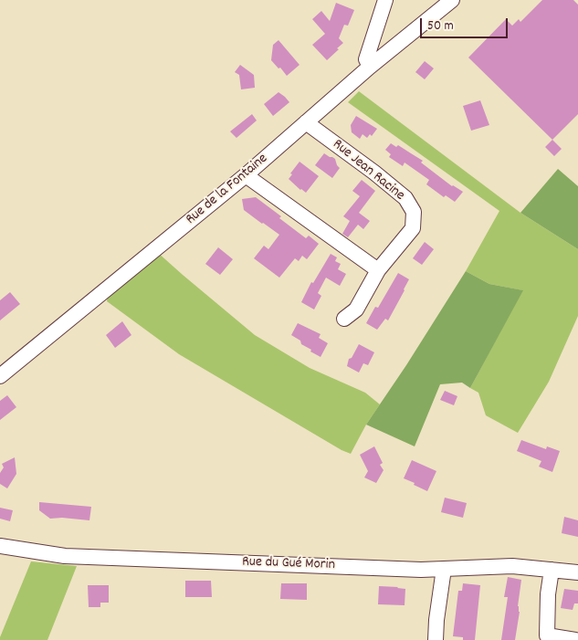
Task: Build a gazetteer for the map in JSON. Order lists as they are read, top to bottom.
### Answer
{
  "streets": {
    "street": ["Rue Jean Racine", "Rue de la Fontaine", "Rue du Gué Morin"]
  },
  "crossings": [
    ["Rue Jean Racine", "Rue de la Fontaine"]
  ],
  "scale_bar": "50 m"
}
